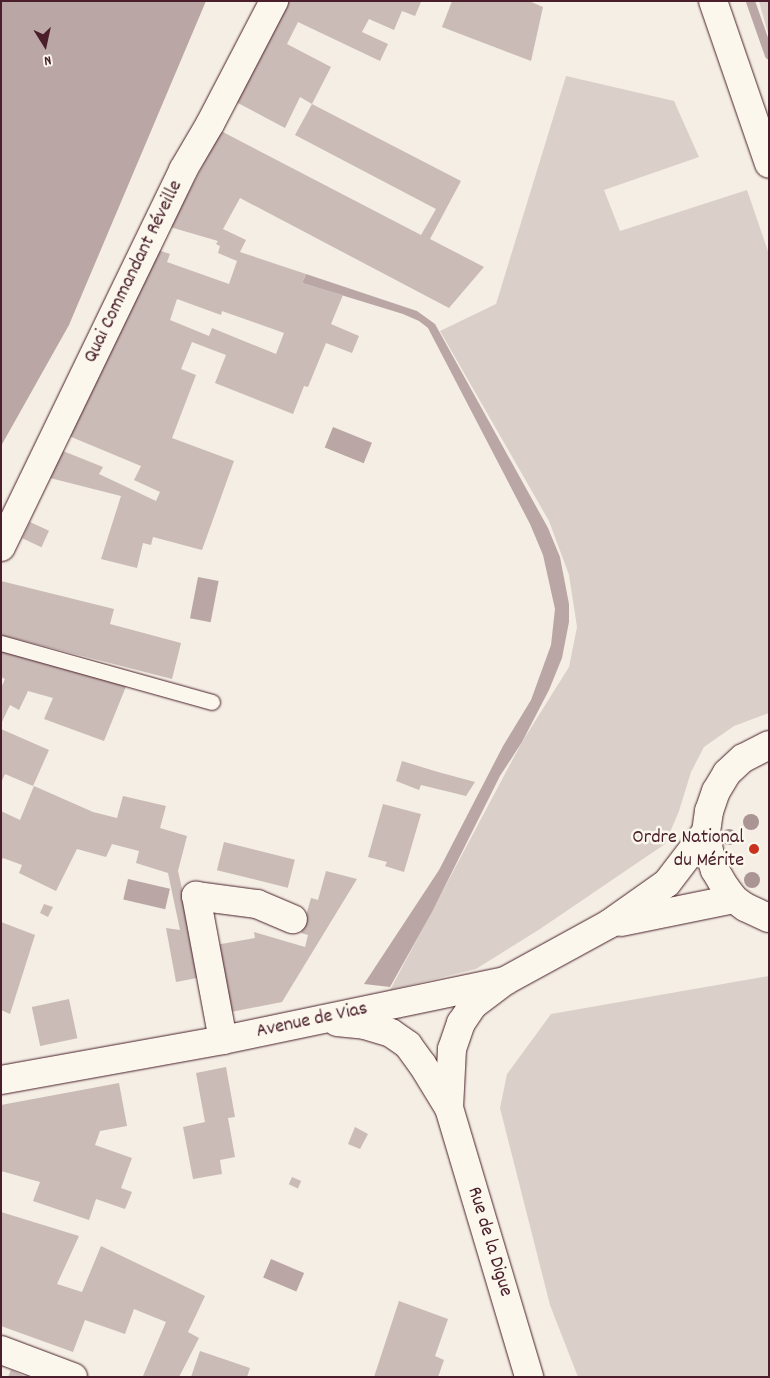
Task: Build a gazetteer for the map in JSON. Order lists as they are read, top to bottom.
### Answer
{
  "streets": {
    "main road": ["Quai Commandant Réveille", "Avenue de Vias", "Rue de la Digue"]
  },
  "crossings": [
    ["Avenue de Vias", "Rue de la Digue"]
  ],
  "places": ["Ordre National du Mérite"],
  "north": "bottom"
}
